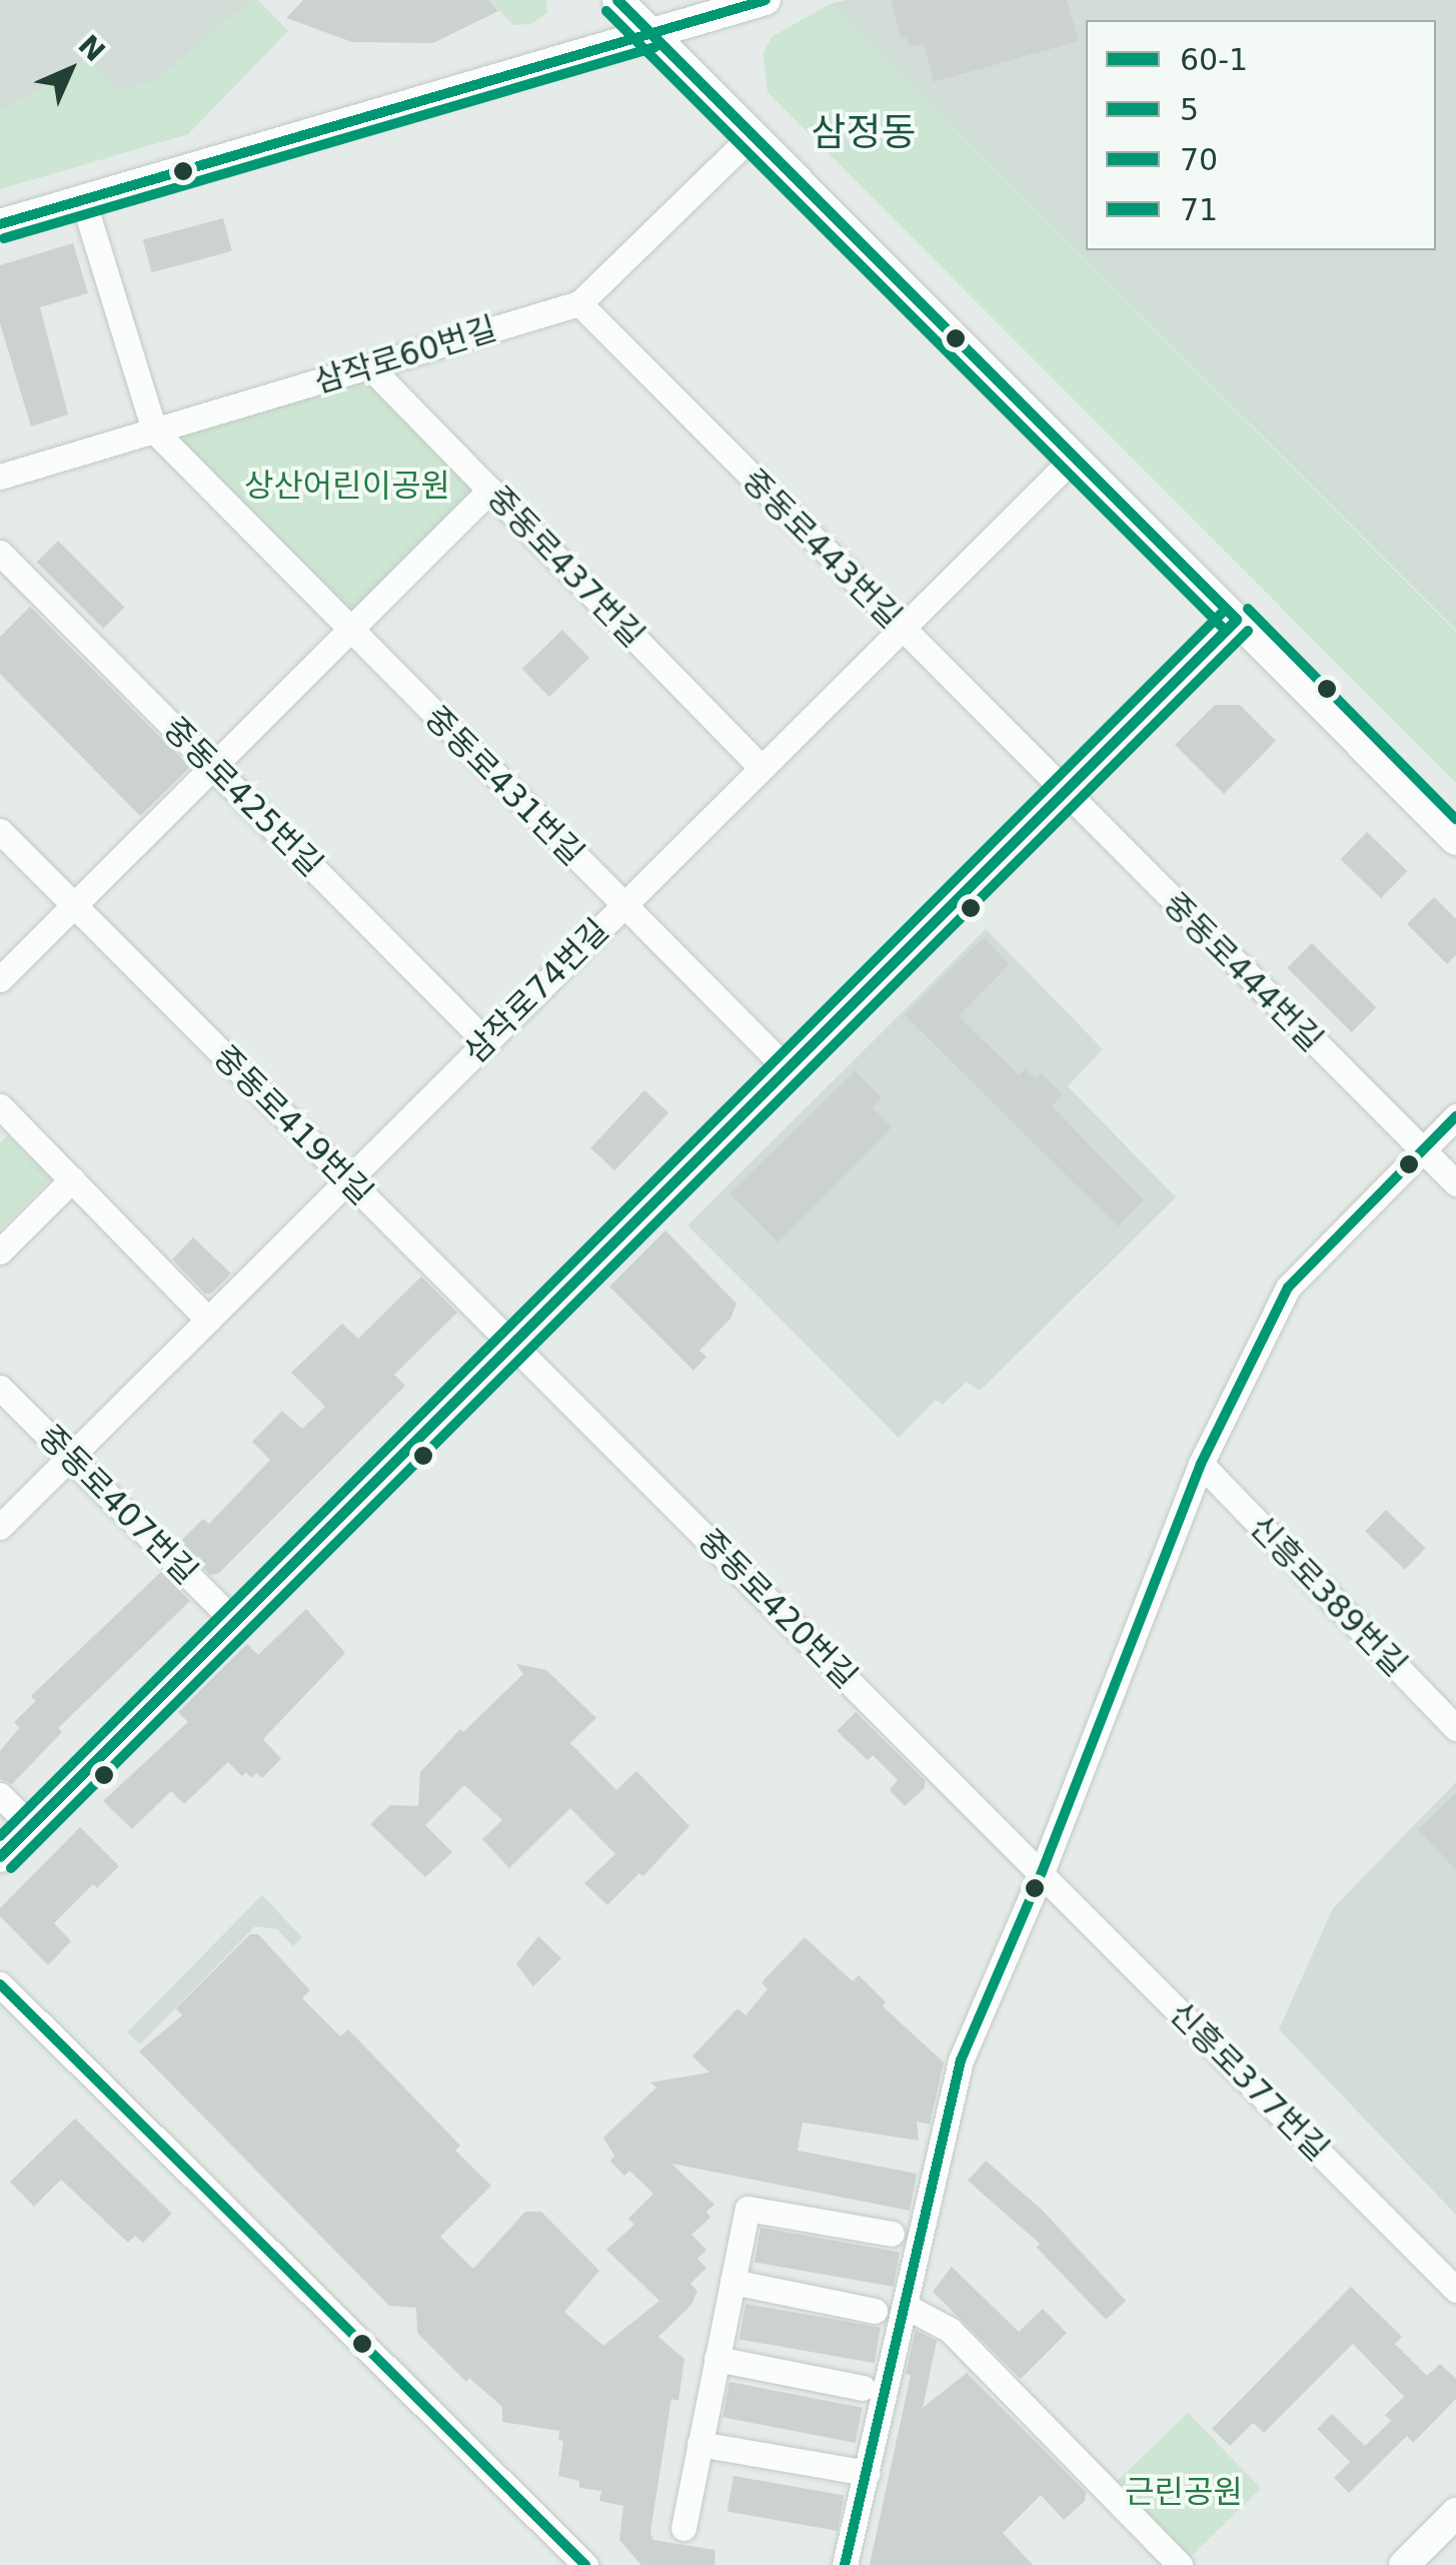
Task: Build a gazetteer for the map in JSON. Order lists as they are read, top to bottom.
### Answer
{
  "streets": {
    "street": [
      "삼작로60번길",
      "중동로443번길",
      "중동로437번길",
      "중동로431번길",
      "중동로425번길",
      "중동로444번길",
      "삼작로74번길",
      "중동로419번길",
      "중동로407번길",
      "신흥로389번길",
      "중동로420번길",
      "신흥로377번길"
    ]
  },
  "crossings": [
    ["삼작로60번길", "중동로443번길"],
    ["삼작로60번길", "중동로437번길"],
    ["삼작로60번길", "중동로431번길"],
    ["중동로443번길", "중동로444번길"],
    ["중동로443번길", "삼작로74번길"],
    ["중동로437번길", "삼작로74번길"],
    ["중동로431번길", "삼작로74번길"],
    ["중동로425번길", "삼작로74번길"],
    ["삼작로74번길", "중동로419번길"],
    ["삼작로74번길", "중동로407번길"],
    ["중동로419번길", "중동로420번길"],
    ["중동로420번길", "신흥로377번길"]
  ],
  "districts": ["삼정동"],
  "parks": ["상산어린이공원", "근린공원"],
  "lines": [
    "transit line 60-1",
    "transit line 5",
    "transit line 70",
    "transit line 71"
  ],
  "legend": [
    "60-1",
    "5",
    "70",
    "71"
  ],
  "north": "top right"
}
